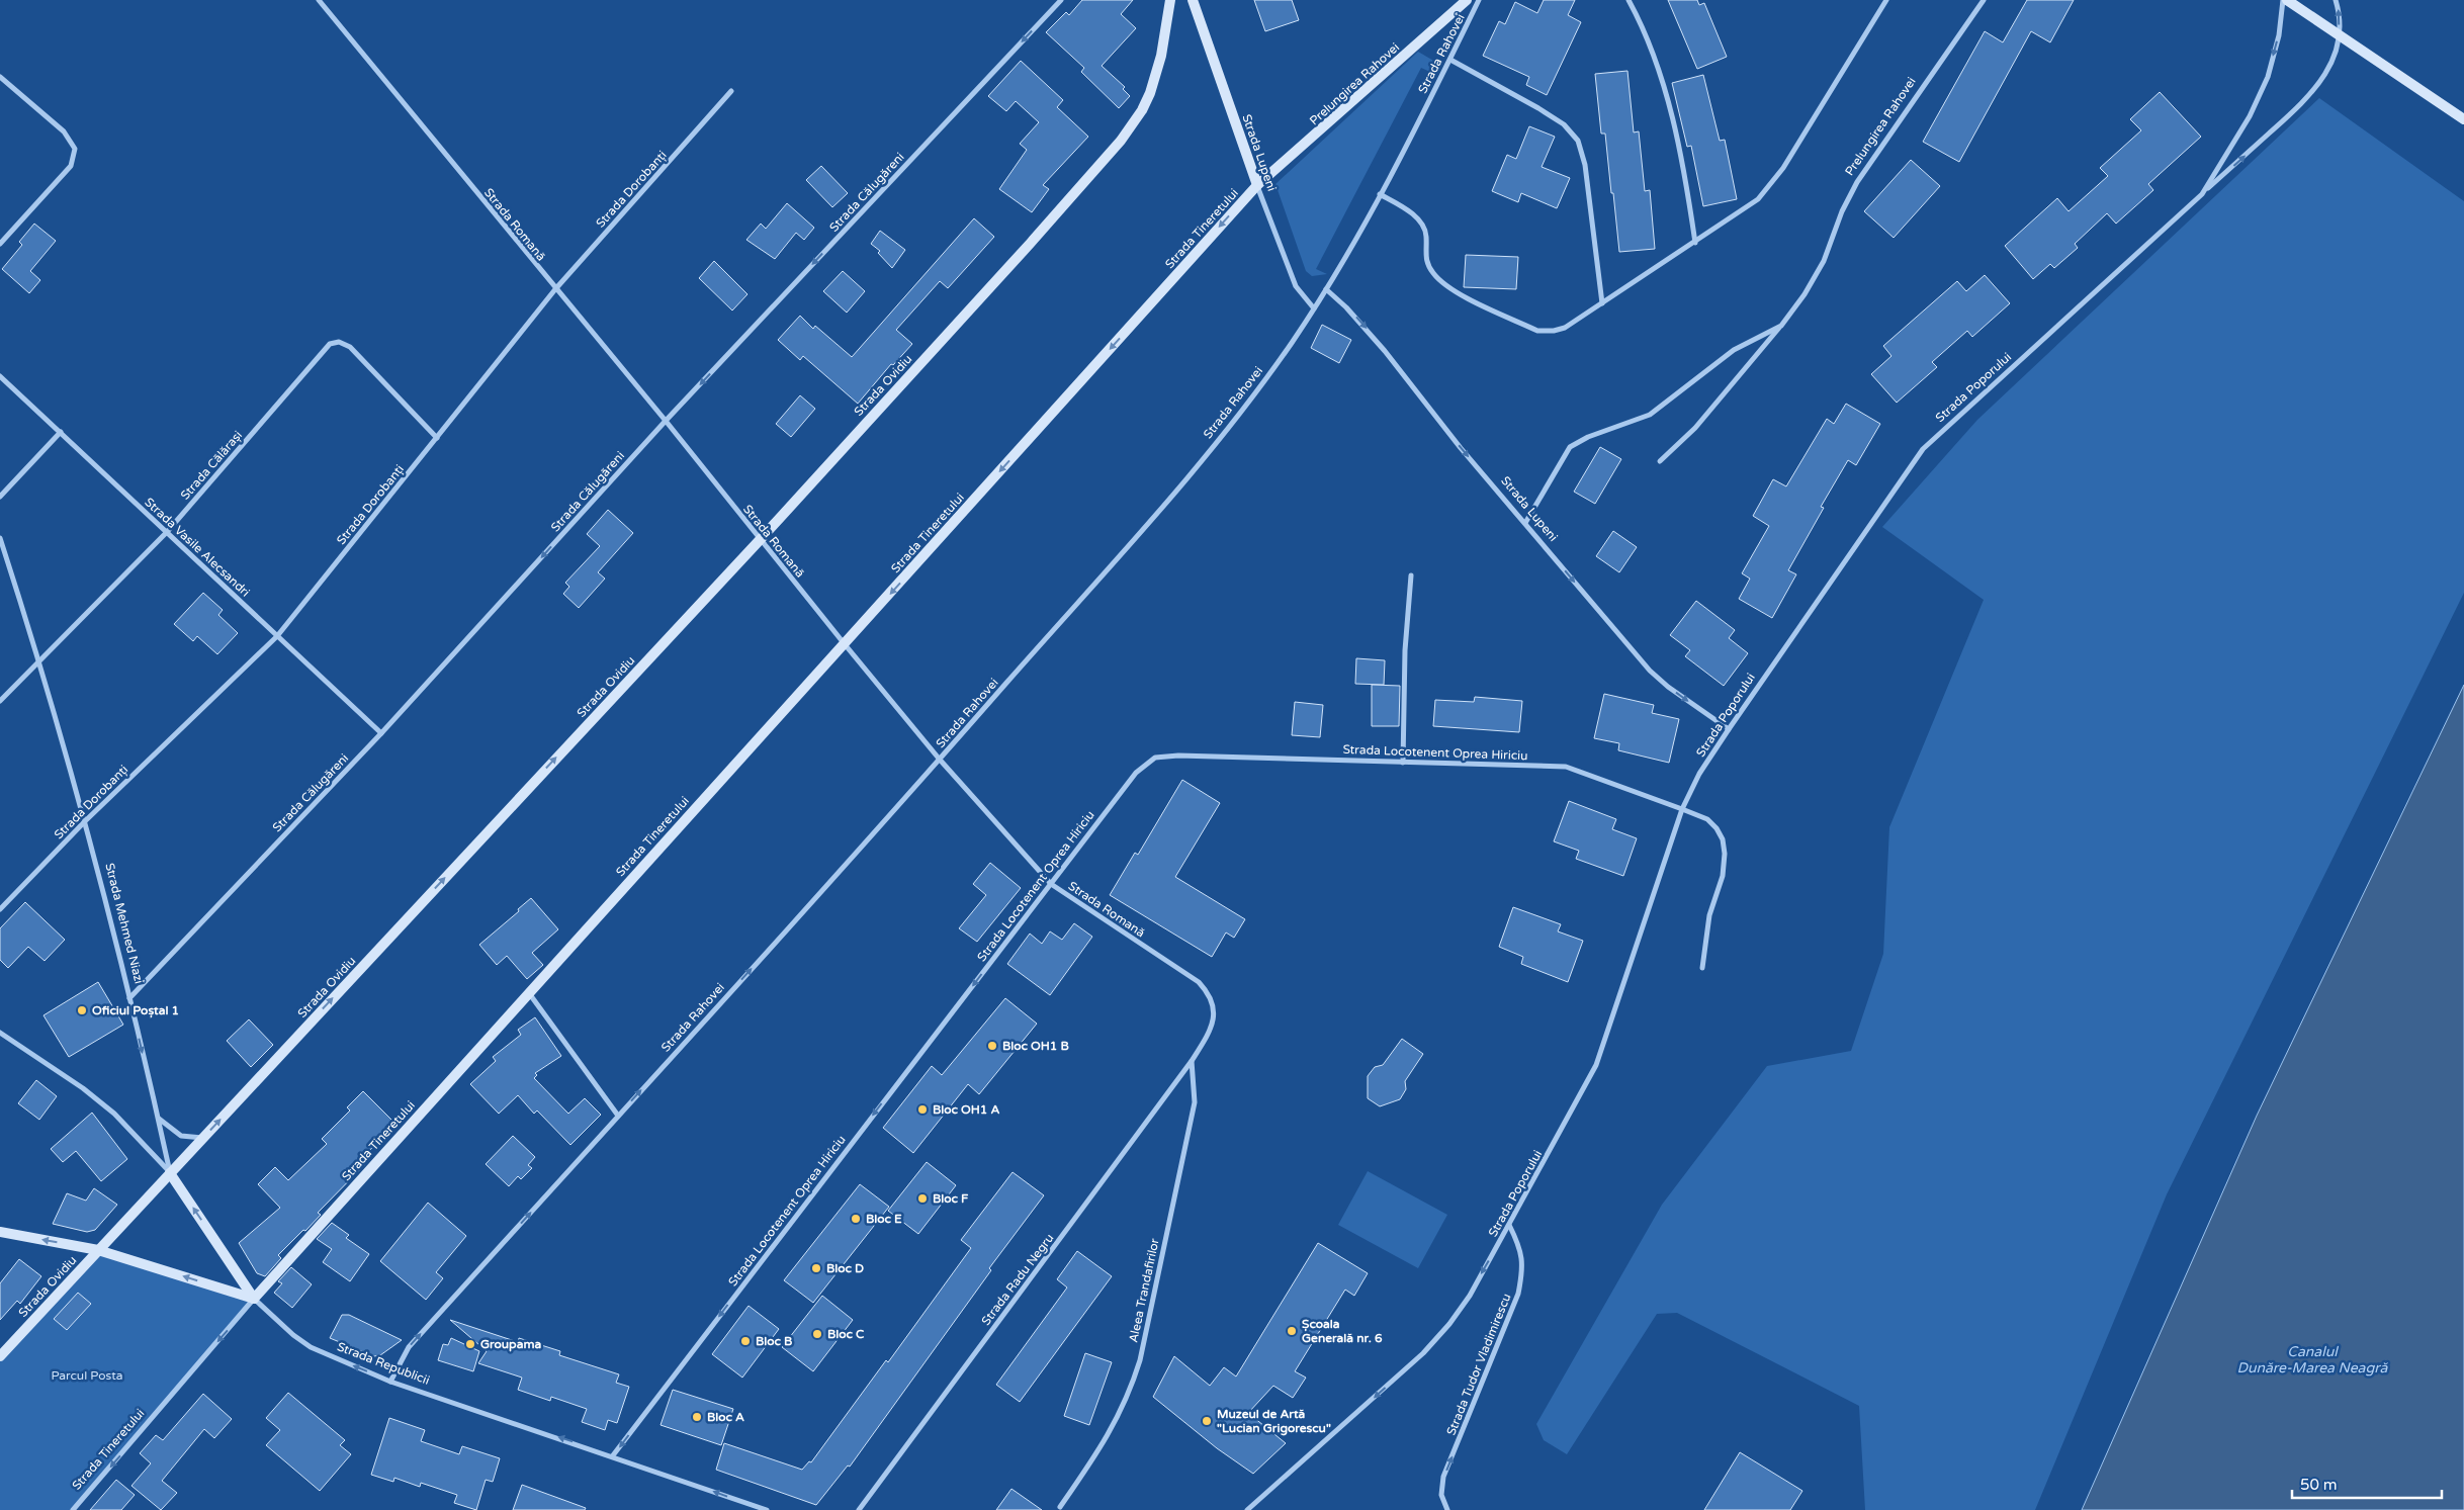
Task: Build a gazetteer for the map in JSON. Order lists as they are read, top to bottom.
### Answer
{
  "streets": {
    "main road": [
      "Prelungirea Rahovei",
      "Strada Lupeni",
      "Strada Tineretului",
      "Strada Ovidiu",
      "Strada Mehmed Niazi",
      "Strada Republicii"
    ],
    "street": [
      "Strada Rahovei",
      "Strada Dorobanți",
      "Strada Călugăreni",
      "Strada Romană",
      "Strada Poporului",
      "Strada Călărași",
      "Strada Vasile Alecsandri",
      "Strada Locotenent Oprea Hiriciu",
      "Strada Radu Negru",
      "Aleea Trandafirilor",
      "Strada Tudor Vladimirescu"
    ]
  },
  "crossings": [
    ["Strada Rahovei", "Strada Lupeni"],
    ["Strada Rahovei", "Strada Romană"],
    ["Strada Rahovei", "Strada Republicii"],
    ["Prelungirea Rahovei", "Strada Lupeni"],
    ["Prelungirea Rahovei", "Strada Tineretului"],
    ["Strada Lupeni", "Strada Tineretului"],
    ["Strada Lupeni", "Strada Poporului"],
    ["Strada Dorobanți", "Strada Romană"],
    ["Strada Dorobanți", "Strada Călărași"],
    ["Strada Dorobanți", "Strada Vasile Alecsandri"],
    ["Strada Dorobanți", "Strada Mehmed Niazi"],
    ["Strada Călugăreni", "Strada Romană"],
    ["Strada Călugăreni", "Strada Vasile Alecsandri"],
    ["Strada Călugăreni", "Strada Mehmed Niazi"],
    ["Strada Romană", "Strada Tineretului"],
    ["Strada Romană", "Strada Ovidiu"],
    ["Strada Romană", "Strada Locotenent Oprea Hiriciu"],
    ["Strada Romană", "Strada Radu Negru"],
    ["Strada Romană", "Aleea Trandafirilor"],
    ["Strada Tineretului", "Strada Mehmed Niazi"],
    ["Strada Tineretului", "Strada Republicii"],
    ["Strada Ovidiu", "Strada Mehmed Niazi"],
    ["Strada Ovidiu", "Strada Republicii"],
    ["Strada Poporului", "Strada Locotenent Oprea Hiriciu"],
    ["Strada Poporului", "Strada Tudor Vladimirescu"],
    ["Strada Călărași", "Strada Vasile Alecsandri"],
    ["Strada Călărași", "Strada Mehmed Niazi"],
    ["Strada Locotenent Oprea Hiriciu", "Strada Republicii"],
    ["Strada Mehmed Niazi", "Strada Republicii"],
    ["Strada Radu Negru", "Aleea Trandafirilor"]
  ],
  "one_way": [
    "Strada Rahovei",
    "Strada Lupeni",
    "Strada Călugăreni",
    "Strada Tineretului",
    "Strada Ovidiu",
    "Strada Locotenent Oprea Hiriciu",
    "Strada Republicii",
    "Strada Tudor Vladimirescu"
  ],
  "water": ["Canalul Dunăre-Marea Neagră"],
  "parks": ["Parcul Posta"],
  "places": [
    "Oficiul Poștal 1",
    "Bloc OH1 B",
    "Bloc OH1 A",
    "Bloc F",
    "Bloc E",
    "Bloc D",
    "Școala Generală nr. 6",
    "Bloc C",
    "Bloc B",
    "Groupama",
    "Bloc A",
    "Muzeul de Artă \"Lucian Grigorescu\""
  ],
  "scale_bar": "50 m"
}
